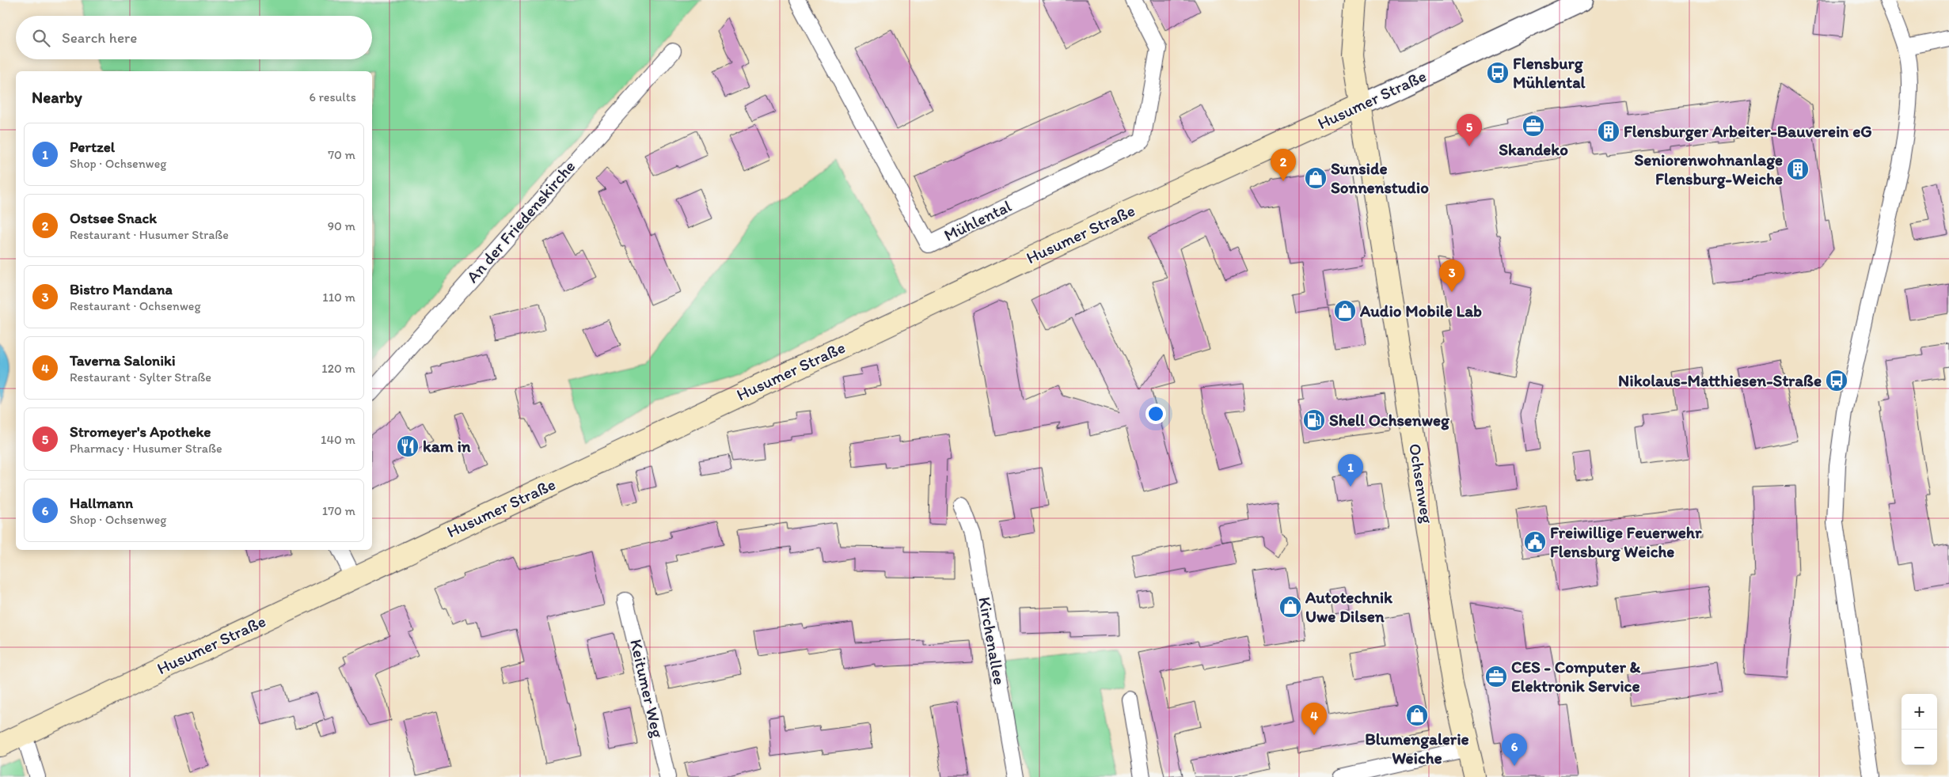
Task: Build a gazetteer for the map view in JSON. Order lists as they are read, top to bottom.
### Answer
{
  "streets": {
    "main road": ["Husumer Straße", "Ochsenweg"],
    "street": [
      "Mühlental",
      "An der Friedenskirche",
      "Kirchenallee",
      "Keitumer Weg"
    ]
  },
  "crossings": [
    ["Husumer Straße", "Ochsenweg"]
  ],
  "places": {
    "bus stop": ["Flensburg Mühlental", "Nikolaus-Matthiesen-Straße"],
    "office": ["Skandeko", "CES - Computer & Elektronik Service"],
    "building": ["Flensburger Arbeiter-Bauverein eG", "Seniorenwohnanlage Flensburg-Weiche"],
    "shop": [
      "Sunside Sonnenstudio",
      "Audio Mobile Lab",
      "Autotechnik Uwe Dilsen",
      "Blumengalerie Weiche"
    ],
    "fuel station": ["Shell Ochsenweg"],
    "restaurant": ["kam in"],
    "public building": ["Freiwillige Feuerwehr Flensburg Weiche"]
  },
  "page": {
    "search": "Search here",
    "heading": ["Nearby", "6 results"],
    "pins": [
      "5",
      "2",
      "3",
      "1",
      "4",
      "6"
    ],
    "list": [
      {
        "mark": "1",
        "name": "Pertzel",
        "note": "Shop · Ochsenweg",
        "value": "70 m"
      },
      {
        "mark": "2",
        "name": "Ostsee Snack",
        "note": "Restaurant · Husumer Straße",
        "value": "90 m"
      },
      {
        "mark": "3",
        "name": "Bistro Mandana",
        "note": "Restaurant · Ochsenweg",
        "value": "110 m"
      },
      {
        "mark": "4",
        "name": "Taverna Saloniki",
        "note": "Restaurant · Sylter Straße",
        "value": "120 m"
      },
      {
        "mark": "5",
        "name": "Stromeyer's Apotheke",
        "note": "Pharmacy · Husumer Straße",
        "value": "140 m"
      },
      {
        "mark": "6",
        "name": "Hallmann",
        "note": "Shop · Ochsenweg",
        "value": "170 m"
      }
    ],
    "map_buttons": ["+", "−"]
  }
}
